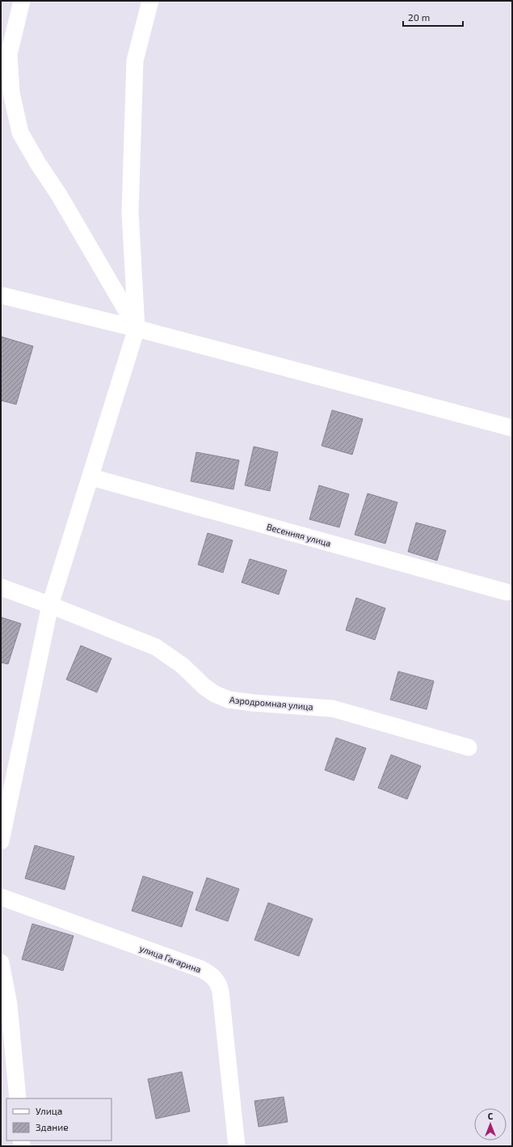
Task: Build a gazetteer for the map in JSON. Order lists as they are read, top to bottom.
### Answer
{
  "streets": {
    "street": ["Весенняя улица", "Аэродромная улица", "улица Гагарина"]
  },
  "legend": ["Улица", "Здание"],
  "scale_bar": "20 m",
  "north": "top"
}
